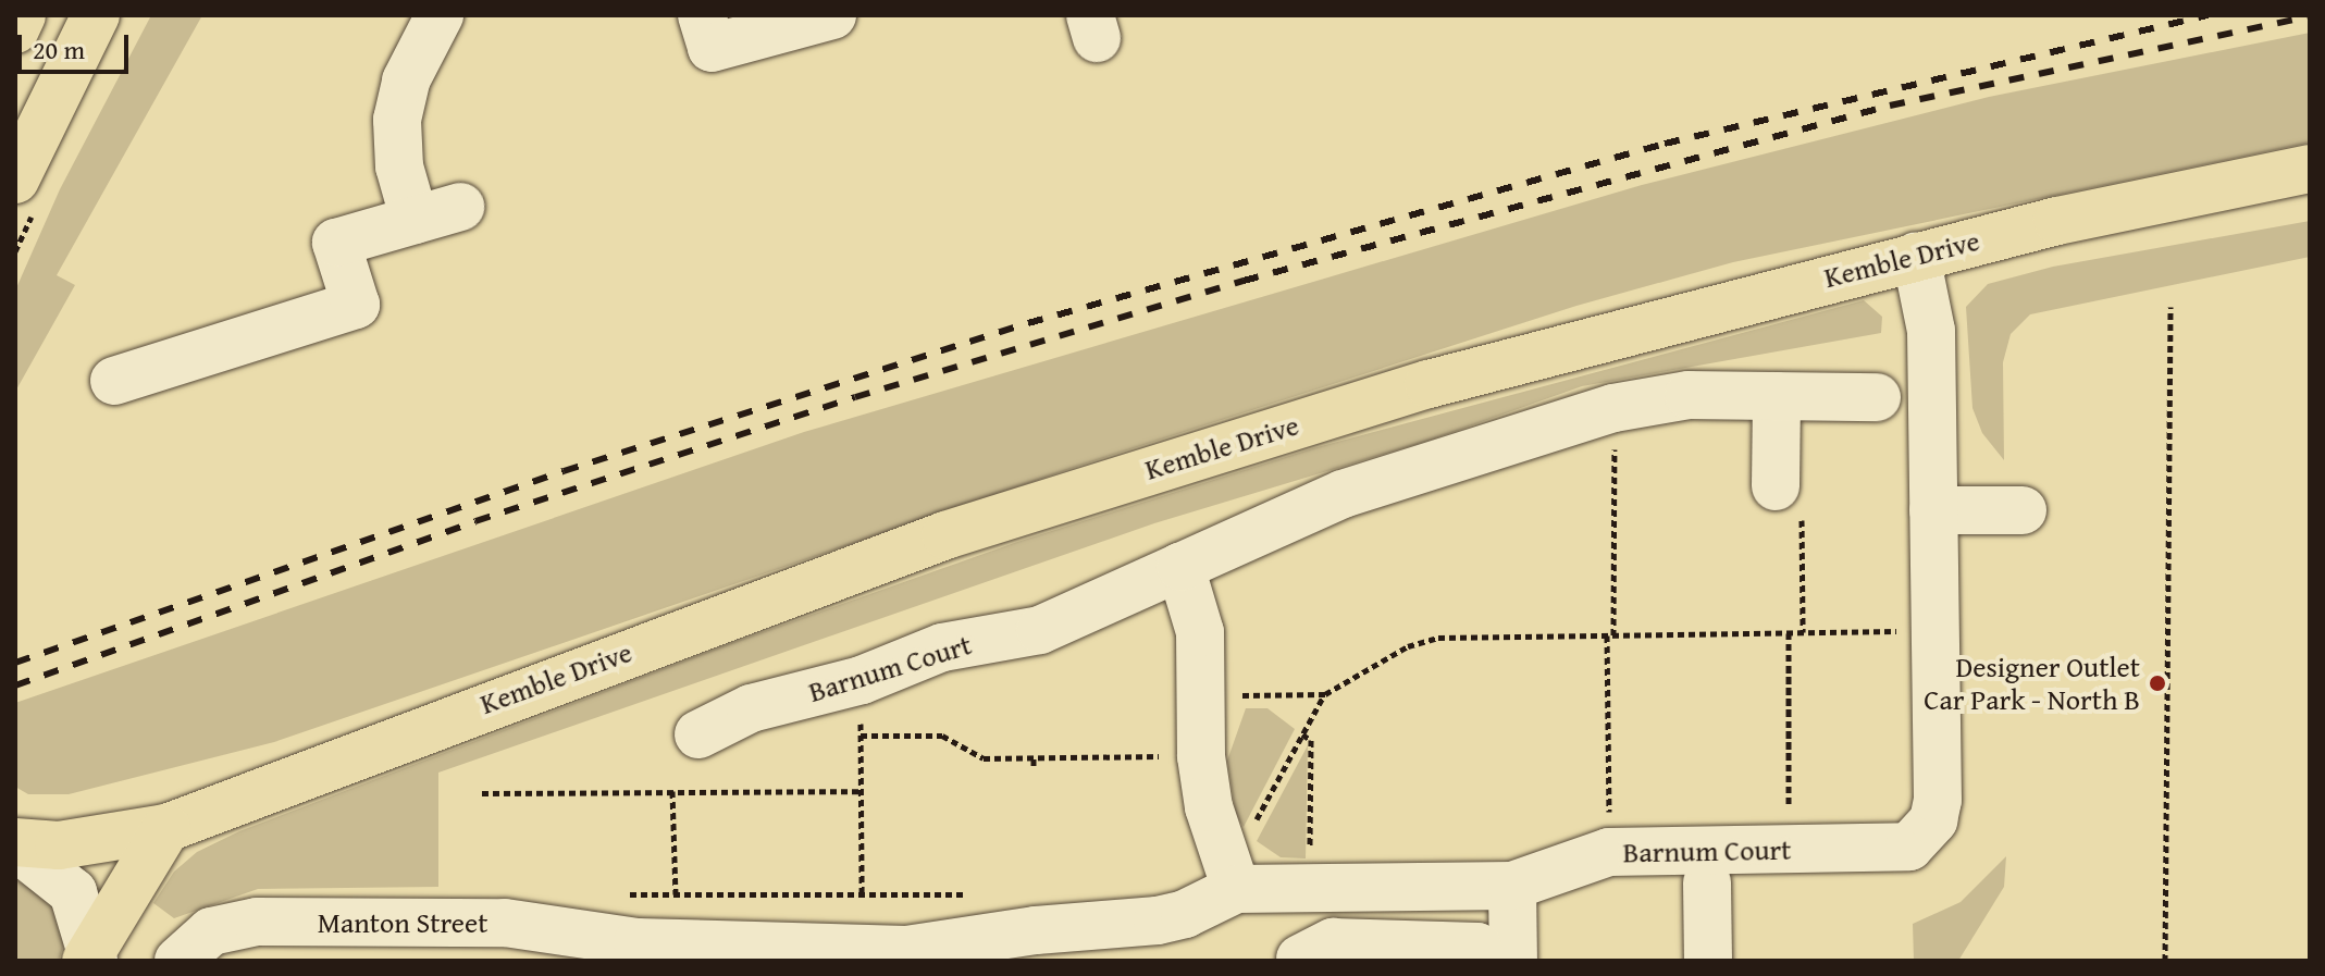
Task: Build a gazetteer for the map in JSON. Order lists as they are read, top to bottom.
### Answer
{
  "streets": {
    "main road": ["Kemble Drive"],
    "street": ["Barnum Court", "Manton Street"]
  },
  "crossings": [
    ["Kemble Drive", "Barnum Court"],
    ["Barnum Court", "Manton Street"]
  ],
  "places": ["Designer Outlet Car Park - North B"],
  "scale_bar": "20 m"
}
